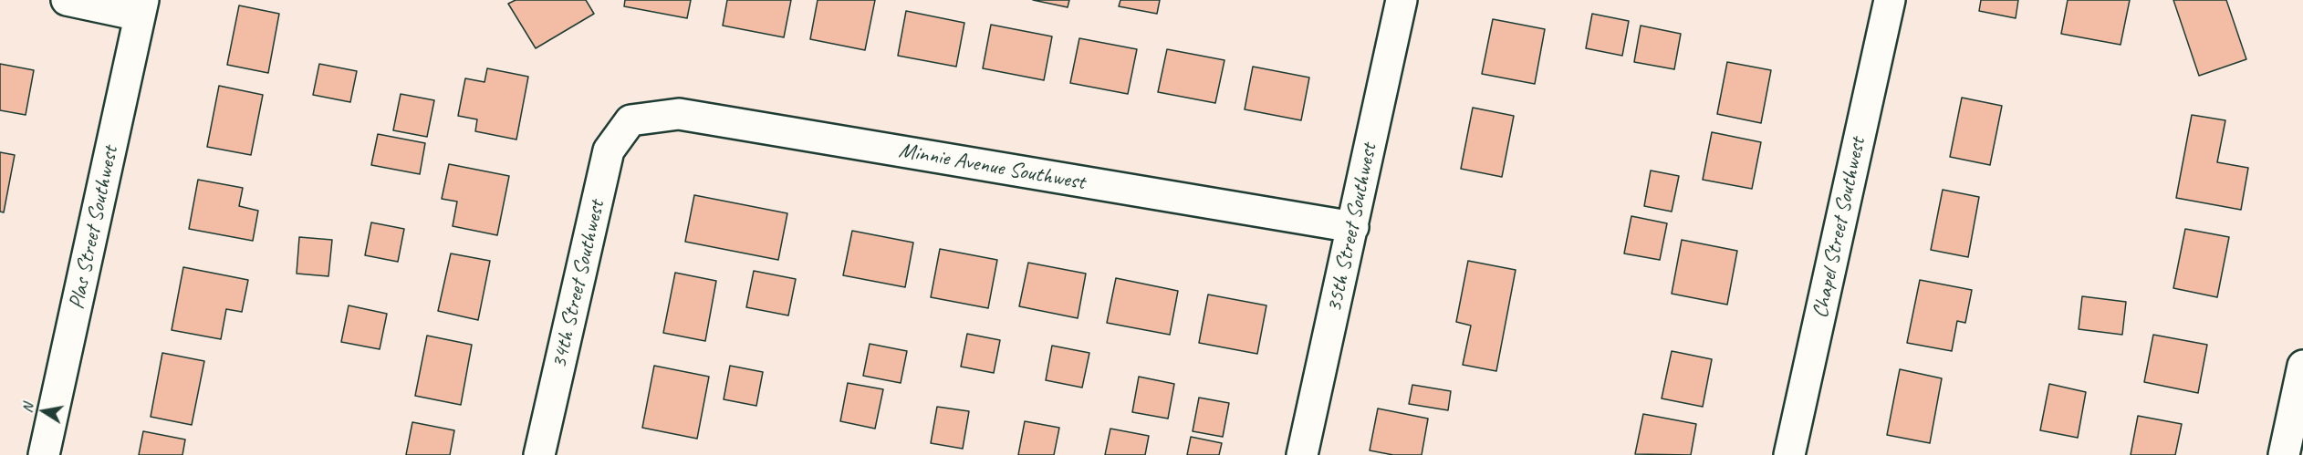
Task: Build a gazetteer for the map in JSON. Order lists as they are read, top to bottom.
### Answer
{
  "streets": {
    "street": [
      "Minnie Avenue Southwest",
      "Plas Street Southwest",
      "35th Street Southwest",
      "Chapel Street Southwest",
      "34th Street Southwest"
    ]
  },
  "crossings": [
    ["Minnie Avenue Southwest", "35th Street Southwest"],
    ["Minnie Avenue Southwest", "34th Street Southwest"]
  ],
  "north": "left"
}
